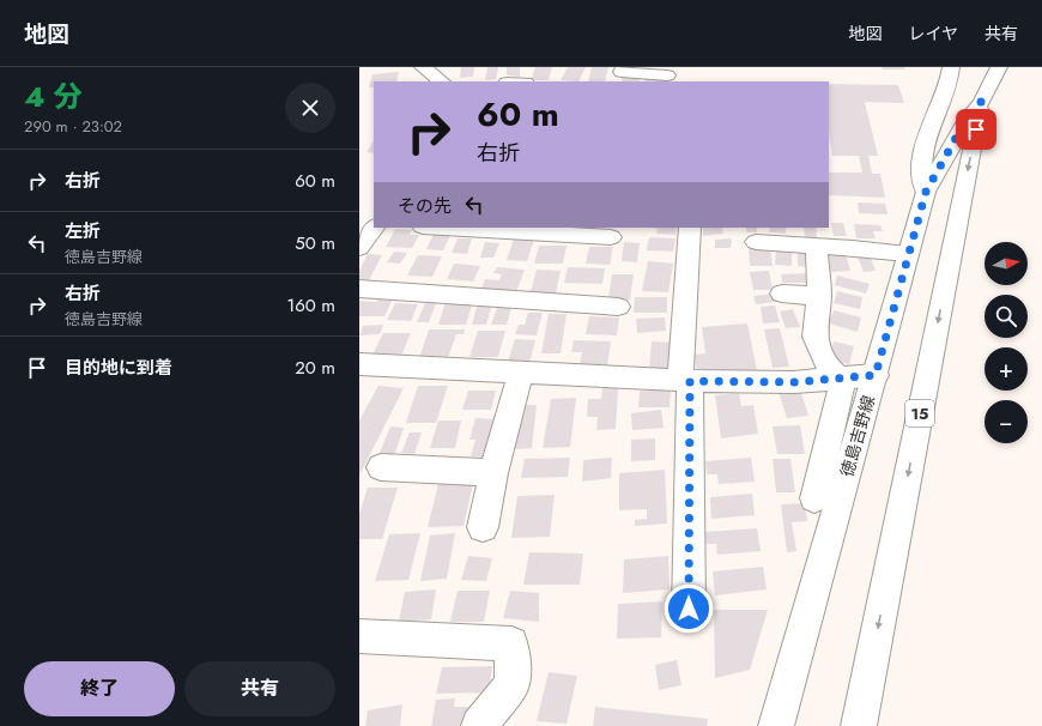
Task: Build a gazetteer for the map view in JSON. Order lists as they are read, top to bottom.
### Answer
{
  "streets": {
    "street": ["15", "徳島吉野線"]
  },
  "north": "right",
  "page": {
    "header": "地図",
    "nav": ["地図", "レイヤ", "共有"],
    "heading": ["4 分", "290 m · 23:02"],
    "turn": ["60 m", "右折"],
    "list": [
      {
        "name": "右折",
        "value": "60 m"
      },
      {
        "name": "左折",
        "note": "徳島吉野線",
        "value": "50 m"
      },
      {
        "name": "右折",
        "note": "徳島吉野線",
        "value": "160 m"
      },
      {
        "name": "目的地に到着",
        "value": "20 m"
      }
    ],
    "then": "その先",
    "map_buttons": ["+", "−"],
    "buttons": ["終了", "共有"]
  }
}
